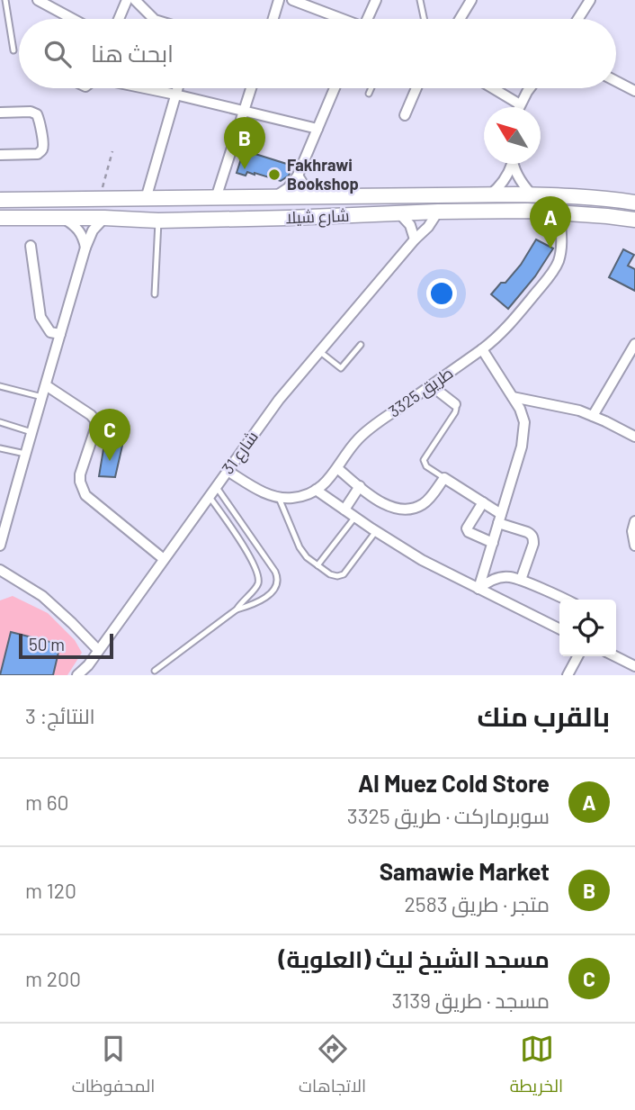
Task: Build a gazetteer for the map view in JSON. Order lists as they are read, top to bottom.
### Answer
{
  "streets": {
    "main road": ["شارع شيلا"],
    "street": ["طريق 3325", "شارع 31"]
  },
  "crossings": [
    ["شارع شيلا", "طريق 3325"],
    ["شارع شيلا", "شارع 31"]
  ],
  "places": ["Fakhrawi Bookshop"],
  "scale_bar": "50 m",
  "north": "top left",
  "page": {
    "search": "ابحث هنا",
    "pins": ["B", "A", "C"],
    "scale": "50 m",
    "heading": ["بالقرب منك", "النتائج: 3"],
    "list": [
      {
        "mark": "A",
        "name": "Al Muez Cold Store",
        "note": "سوبرماركت · طريق 3325",
        "value": "60 m"
      },
      {
        "mark": "B",
        "name": "Samawie Market",
        "note": "متجر · طريق 2583",
        "value": "120 m"
      },
      {
        "mark": "C",
        "name": "مسجد الشيخ ليث (العلوية)",
        "note": "مسجد · طريق 3139",
        "value": "200 m"
      }
    ],
    "nav": ["الخريطة", "الاتجاهات", "المحفوظات"]
  }
}
